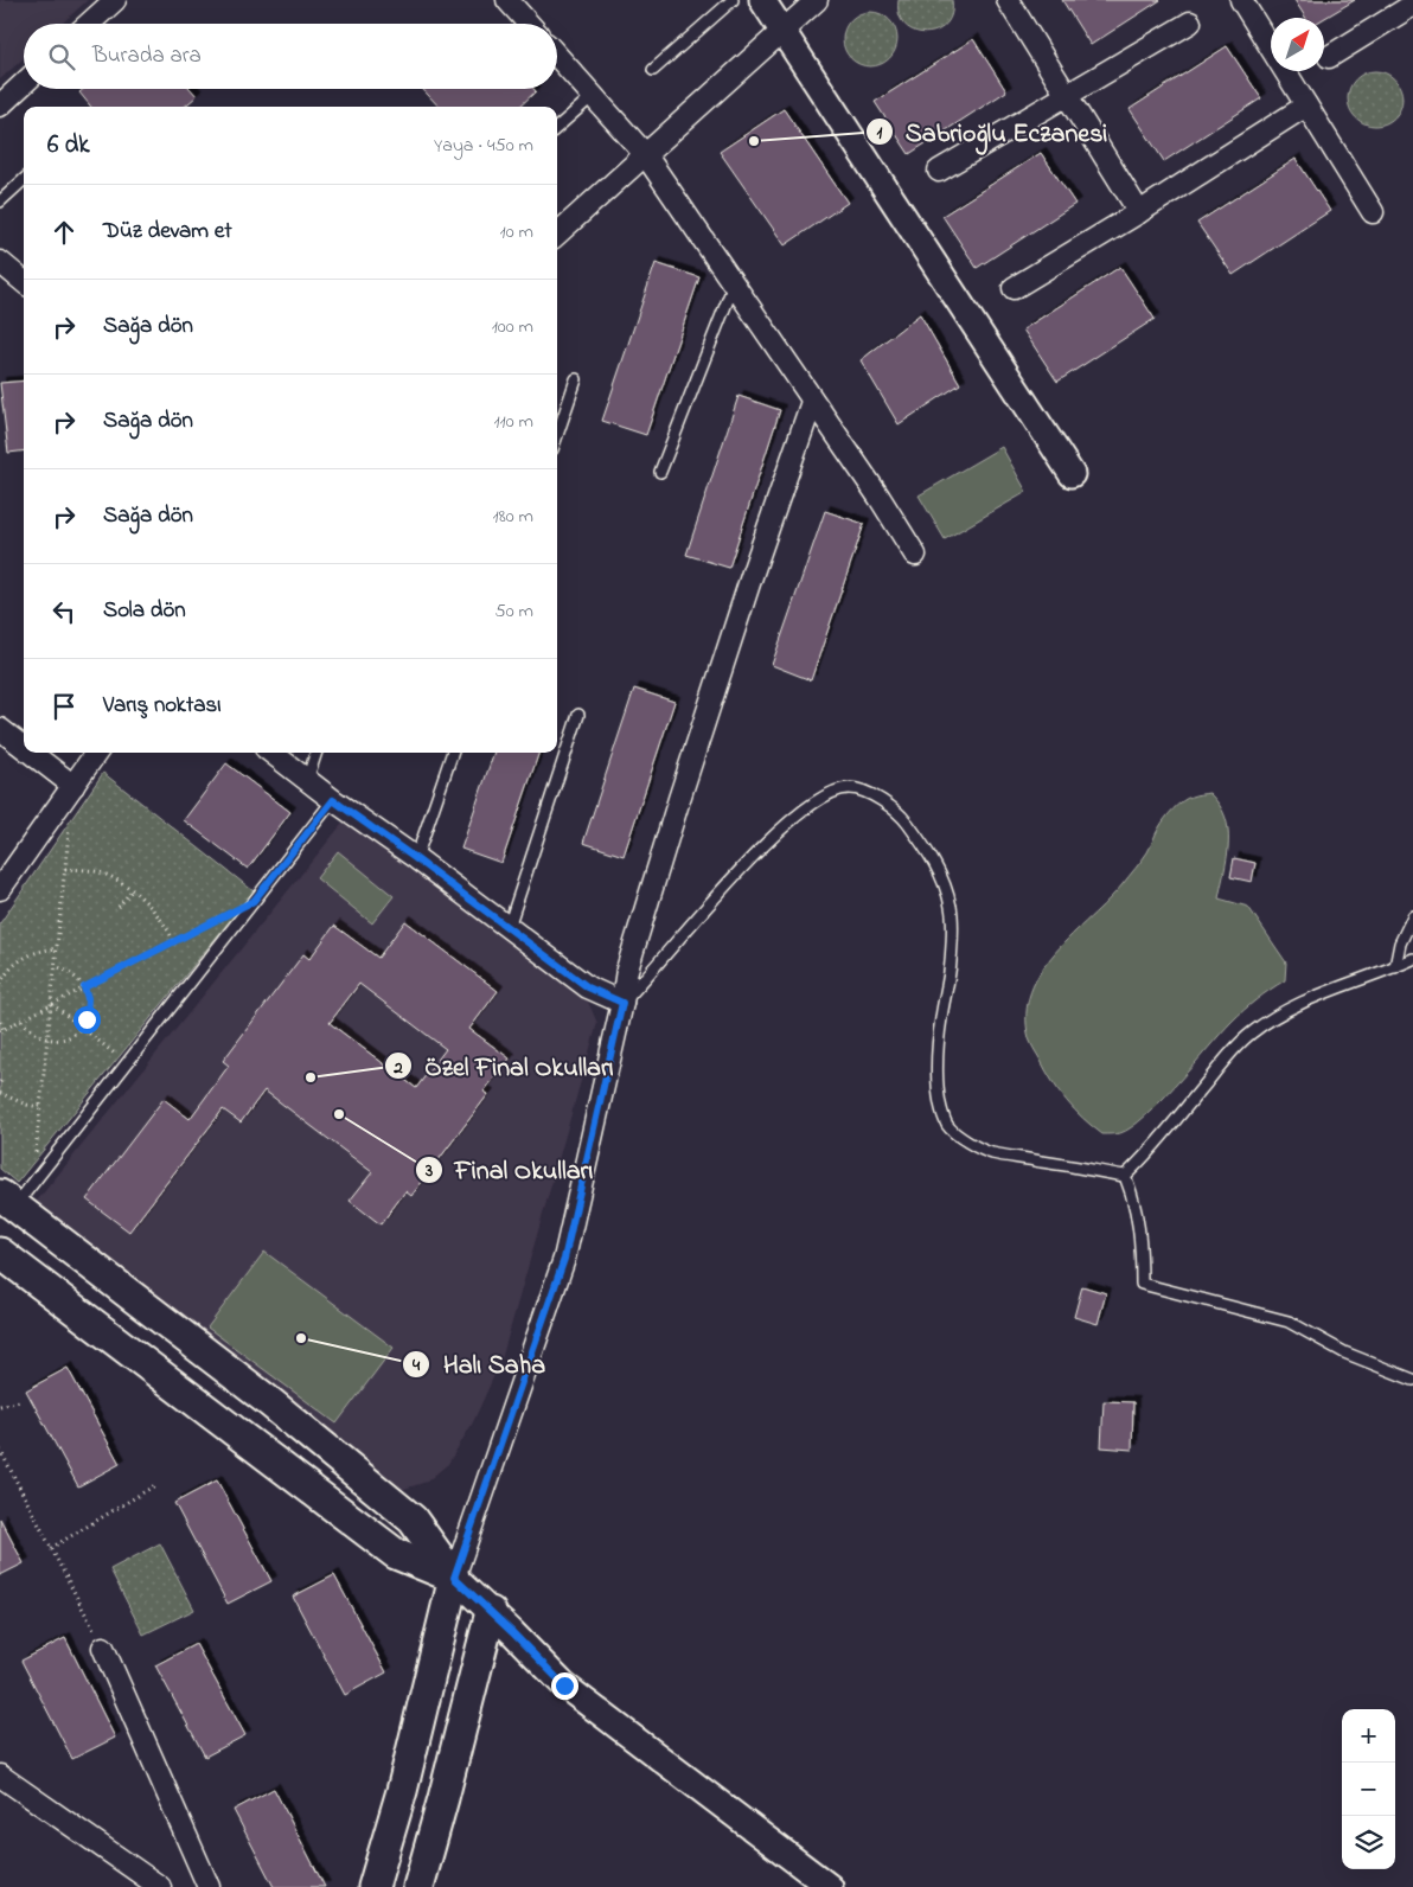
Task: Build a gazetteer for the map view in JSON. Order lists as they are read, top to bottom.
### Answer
{
  "places": [
    "Sabrioğlu Eczanesi",
    "Özel Final Okulları",
    "Final Okulları",
    "Halı Saha"
  ],
  "north": "top right",
  "page": {
    "search": "Burada ara",
    "heading": ["6 dk", "Yaya · 450 m"],
    "list": [
      ["Düz devam et", "10 m"],
      ["Sağa dön", "100 m"],
      ["Sağa dön", "110 m"],
      ["Sağa dön", "180 m"],
      ["Sola dön", "50 m"],
      "Varış noktası"
    ],
    "map_buttons": ["+", "−"]
  }
}
